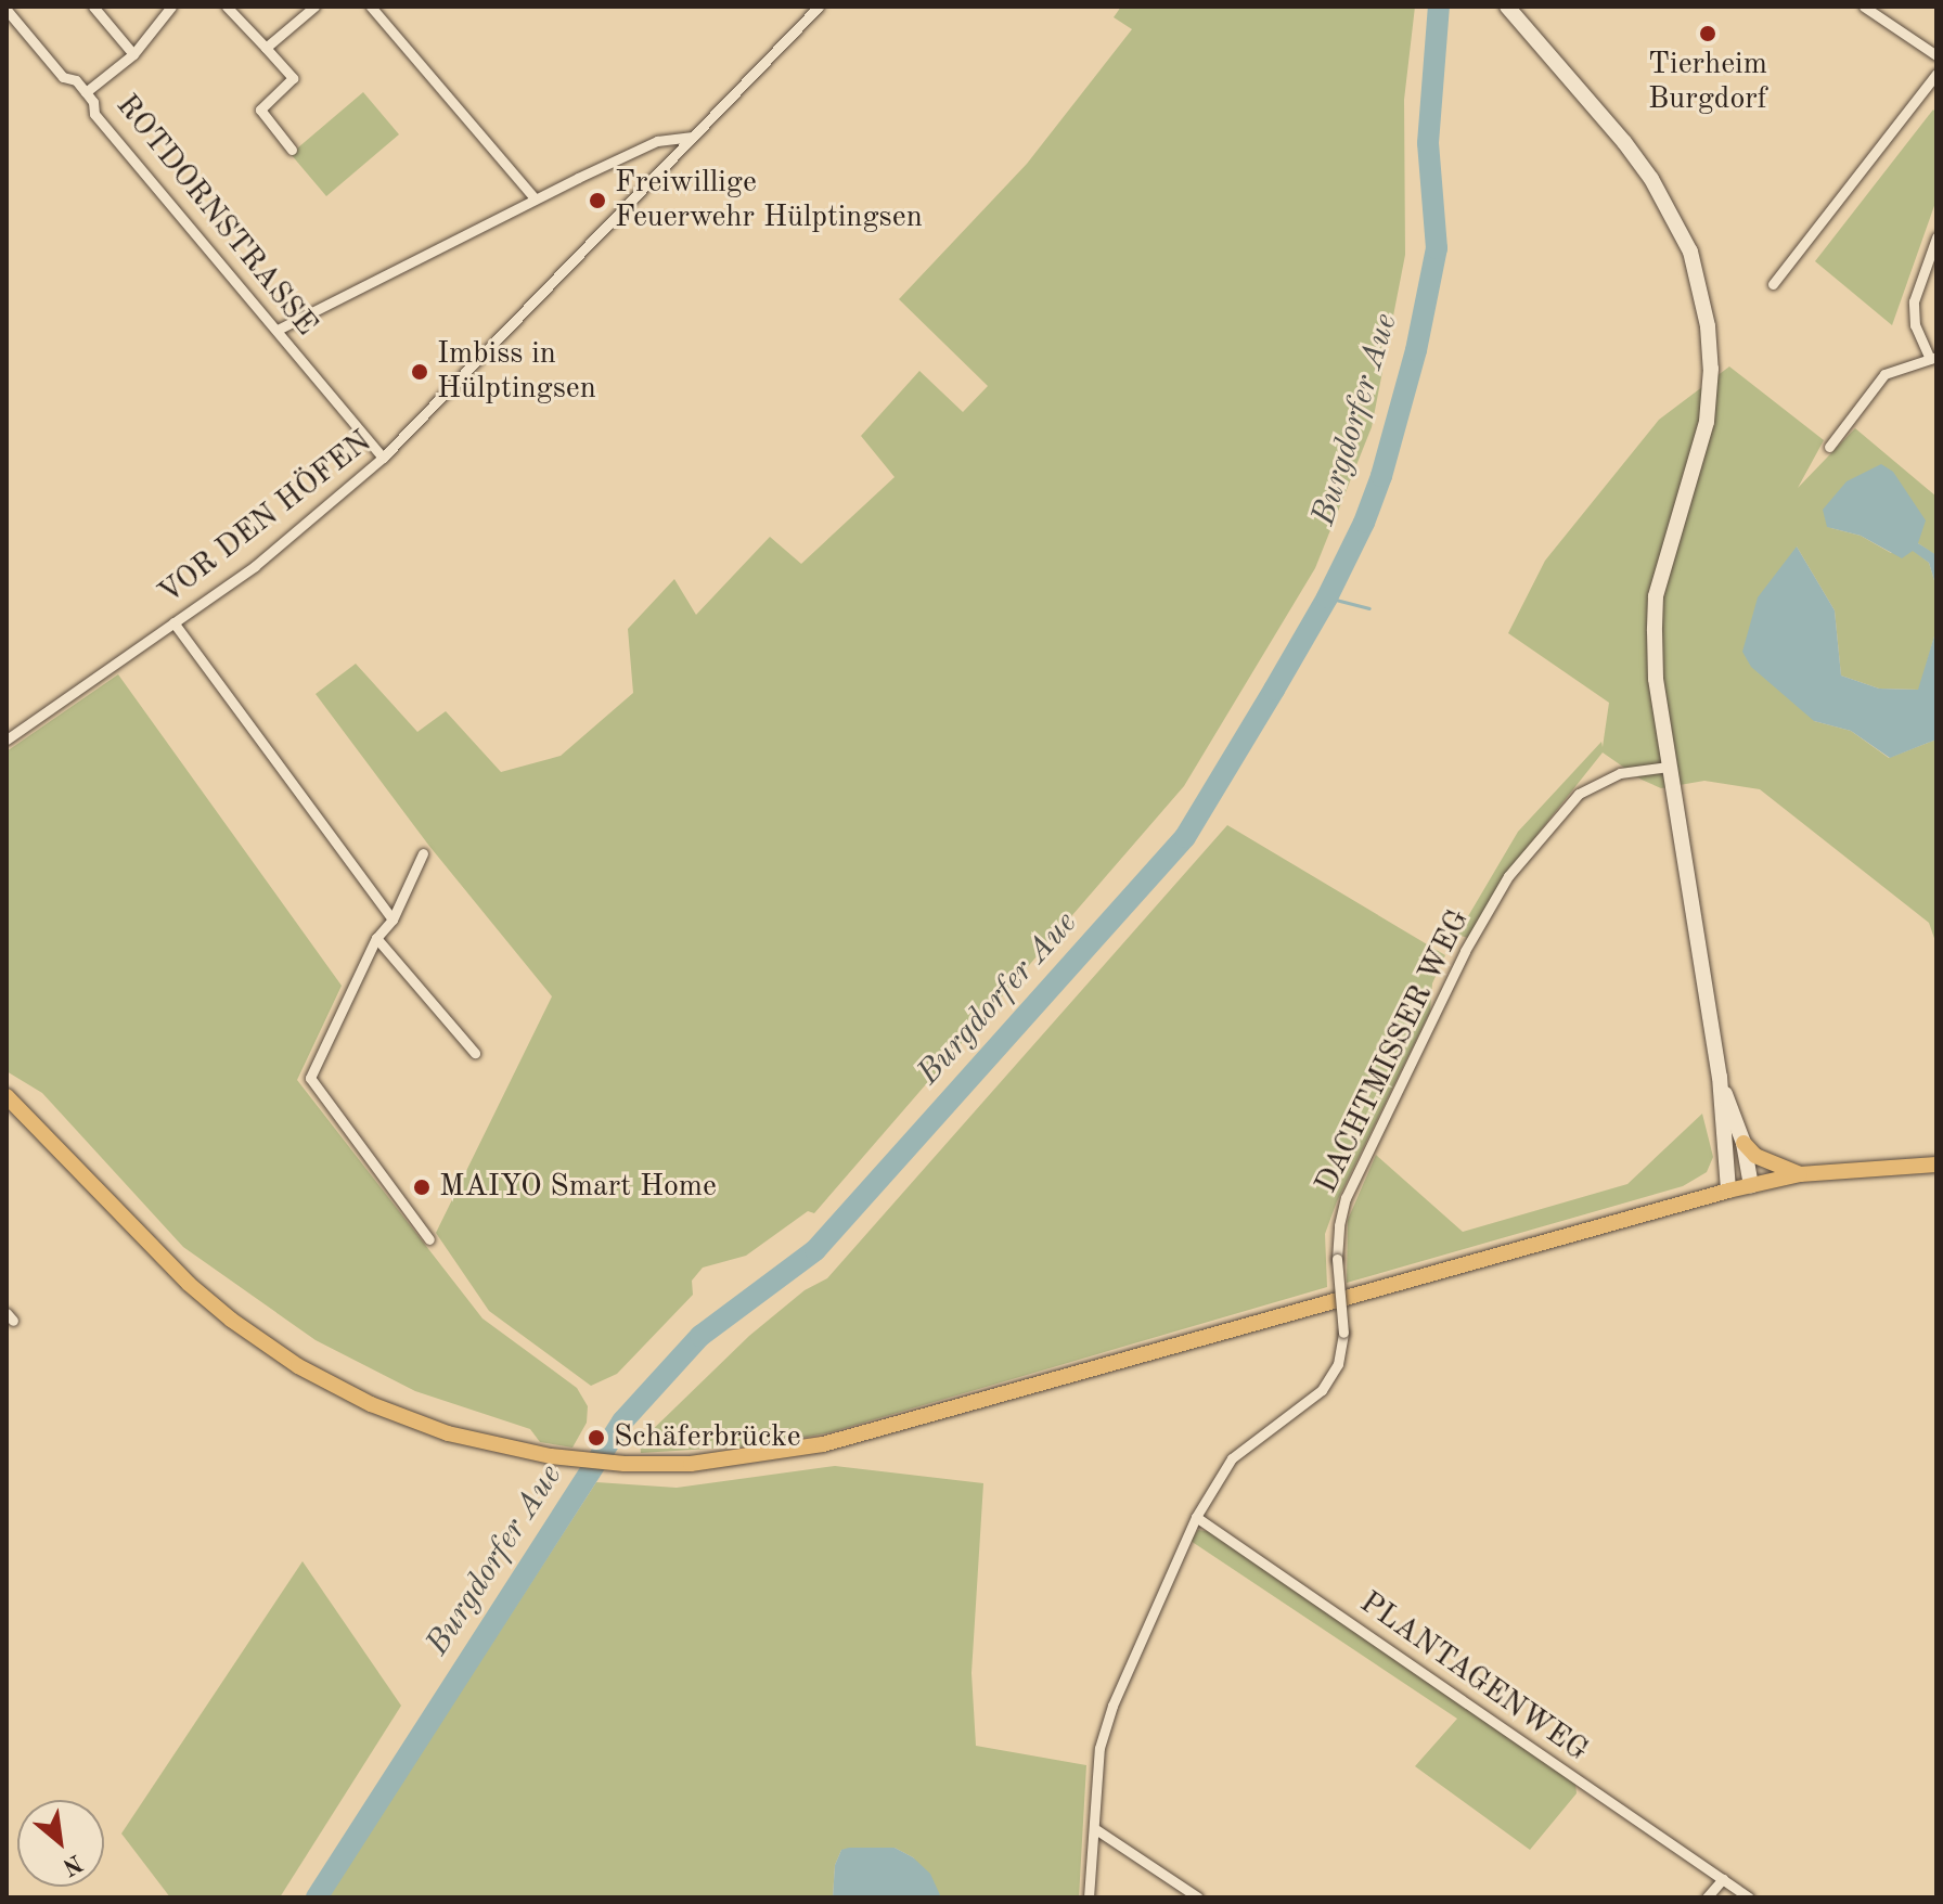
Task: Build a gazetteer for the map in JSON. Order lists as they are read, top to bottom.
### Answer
{
  "streets": {
    "street": [
      "ROTDORNSTRASSE",
      "VOR DEN HÖFEN",
      "DACHTMISSER WEG",
      "PLANTAGENWEG"
    ]
  },
  "crossings": [
    ["ROTDORNSTRASSE", "VOR DEN HÖFEN"],
    ["DACHTMISSER WEG", "PLANTAGENWEG"]
  ],
  "water": ["Burgdorfer Aue"],
  "places": [
    "Tierheim Burgdorf",
    "Freiwillige Feuerwehr Hülptingsen",
    "Imbiss in Hülptingsen",
    "MAIYO Smart Home",
    "Schäferbrücke"
  ],
  "north": "bottom right"
}
